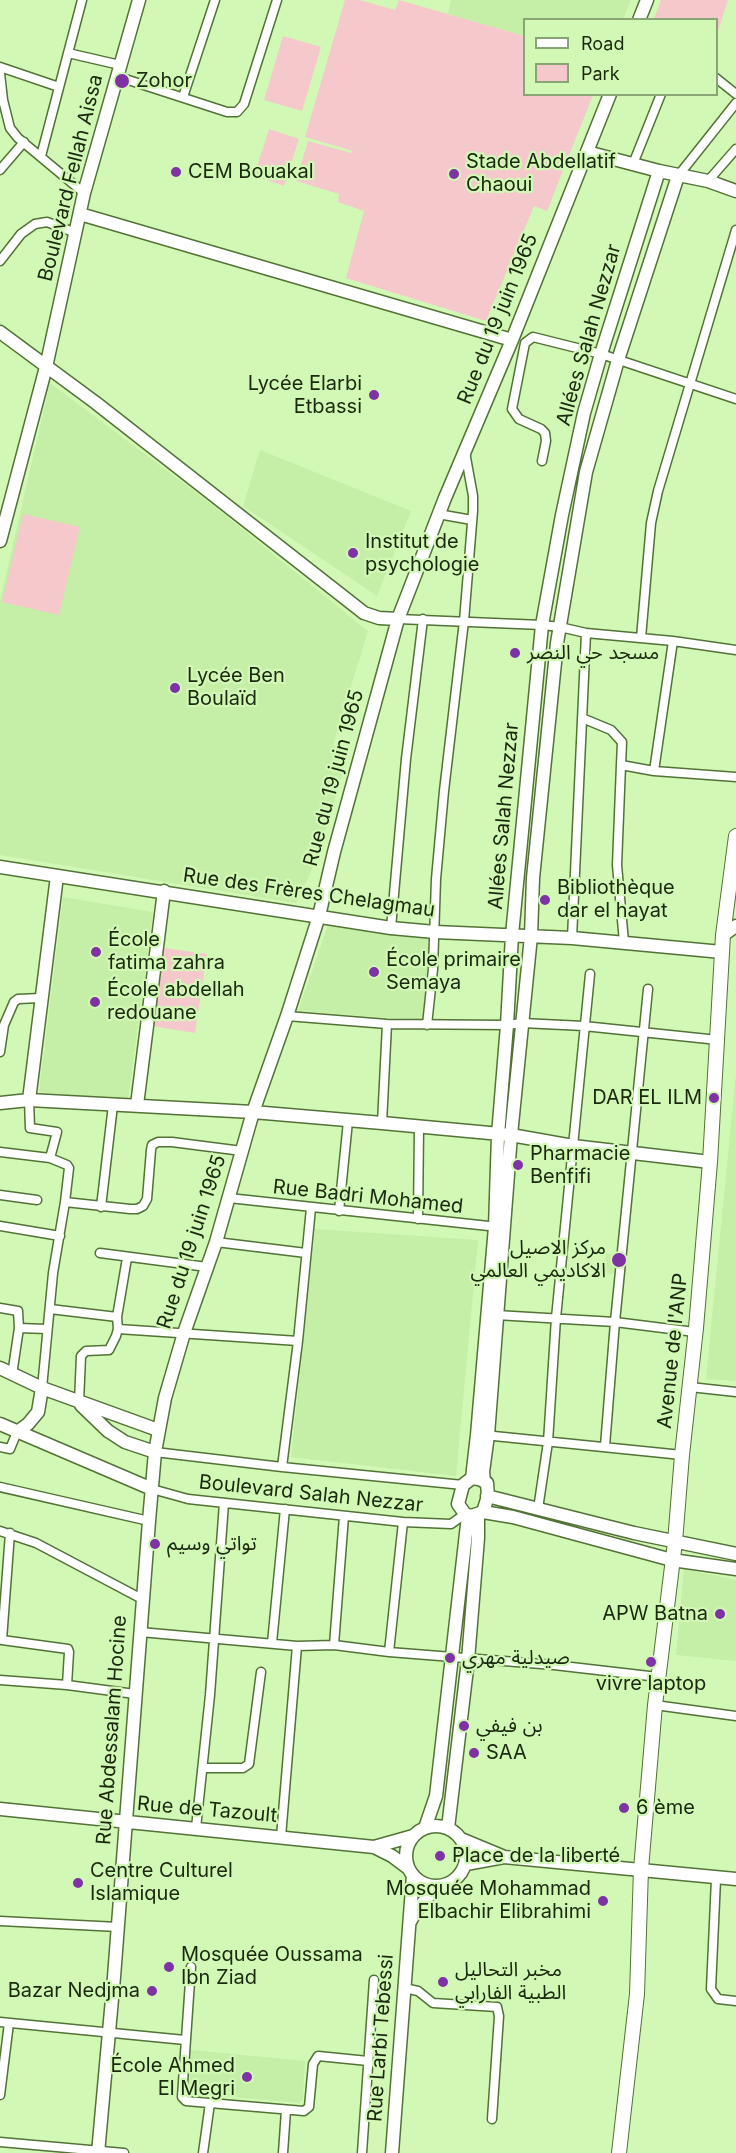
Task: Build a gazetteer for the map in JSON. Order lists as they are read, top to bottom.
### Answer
{
  "streets": {
    "main road": ["Avenue de l'ANP"],
    "street": [
      "Boulevard Fellah Aissa",
      "Rue du 19 juin 1965",
      "Allées Salah Nezzar",
      "Rue des Frères Chelagmau",
      "Rue Badri Mohamed",
      "Boulevard Salah Nezzar",
      "Rue Abdessalam Hocine",
      "Rue de Tazoult",
      "Rue Larbi Tebessi"
    ]
  },
  "crossings": [
    ["Rue du 19 juin 1965", "Rue des Frères Chelagmau"],
    ["Rue du 19 juin 1965", "Rue Badri Mohamed"],
    ["Rue du 19 juin 1965", "Boulevard Salah Nezzar"],
    ["Rue du 19 juin 1965", "Rue Abdessalam Hocine"],
    ["Allées Salah Nezzar", "Rue des Frères Chelagmau"],
    ["Allées Salah Nezzar", "Rue Badri Mohamed"],
    ["Allées Salah Nezzar", "Boulevard Salah Nezzar"],
    ["Rue des Frères Chelagmau", "Avenue de l'ANP"],
    ["Boulevard Salah Nezzar", "Rue Abdessalam Hocine"],
    ["Rue Abdessalam Hocine", "Rue de Tazoult"],
    ["Rue de Tazoult", "Rue Larbi Tebessi"]
  ],
  "places": [
    "Zohor",
    "CEM Bouakal",
    "Stade Abdellatif Chaoui",
    "Lycée Elarbi Etbassi",
    "Institut de psychologie",
    "مسجد حي النصر",
    "Lycée Ben Boulaïd",
    "Bibliothèque dar el hayat",
    "École fatima zahra",
    "École primaire Semaya",
    "École abdellah redouane",
    "DAR EL ILM",
    "Pharmacie Benfifi",
    "مركز الاصيل الاكاديمي العالمي",
    "تواتي وسيم",
    "APW Batna",
    "صيدلية مهري",
    "vivre laptop",
    "بن فيفي",
    "SAA",
    "6 ème",
    "Place de la liberté",
    "Centre Culturel Islamique",
    "Mosquée Mohammad Elbachir Elibrahimi",
    "Mosquée Oussama Ibn Ziad",
    "مخبر التحاليل الطبية الفارابي",
    "Bazar Nedjma",
    "École Ahmed El Megri"
  ],
  "legend": ["Road", "Park"]
}
